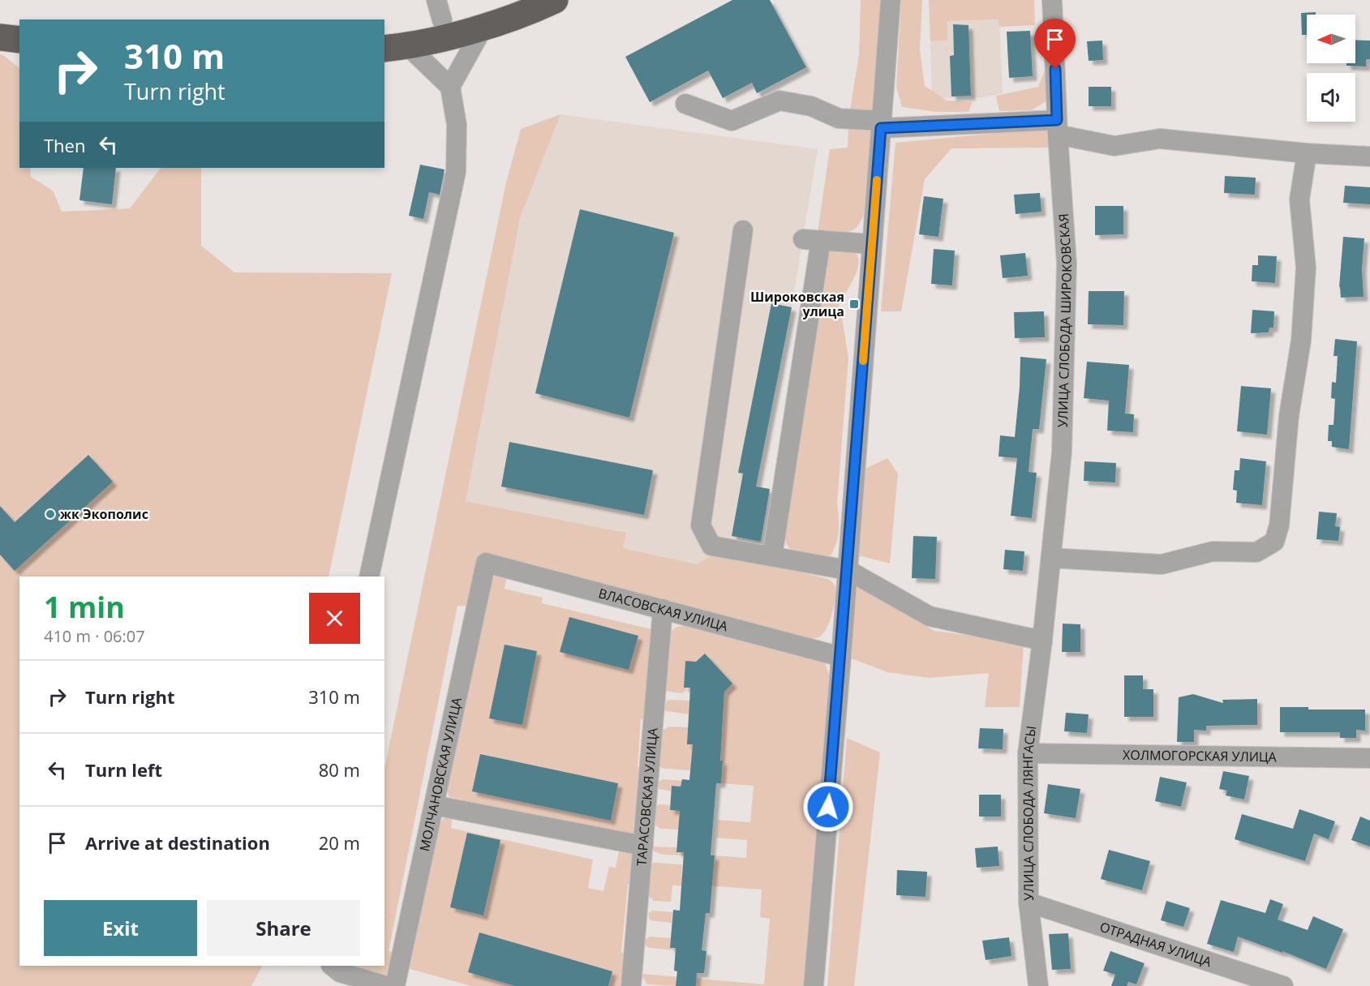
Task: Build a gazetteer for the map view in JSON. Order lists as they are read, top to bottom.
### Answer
{
  "streets": {
    "street": [
      "УЛИЦА СЛОБОДА ШИРОКОВСКАЯ",
      "ВЛАСОВСКАЯ УЛИЦА",
      "ХОЛМОГОРСКАЯ УЛИЦА",
      "МОЛЧАНОВСКАЯ УЛИЦА",
      "ТАРАСОВСКАЯ УЛИЦА",
      "УЛИЦА СЛОБОДА ЛЯНГАСЫ",
      "ОТРАДНАЯ УЛИЦА"
    ]
  },
  "crossings": [
    ["УЛИЦА СЛОБОДА ШИРОКОВСКАЯ", "УЛИЦА СЛОБОДА ЛЯНГАСЫ"],
    ["ВЛАСОВСКАЯ УЛИЦА", "МОЛЧАНОВСКАЯ УЛИЦА"],
    ["ВЛАСОВСКАЯ УЛИЦА", "ТАРАСОВСКАЯ УЛИЦА"],
    ["ХОЛМОГОРСКАЯ УЛИЦА", "УЛИЦА СЛОБОДА ЛЯНГАСЫ"],
    ["УЛИЦА СЛОБОДА ЛЯНГАСЫ", "ОТРАДНАЯ УЛИЦА"]
  ],
  "places": {
    "transit": ["Широковская улица"],
    "other": ["жк Экополис"]
  },
  "north": "left",
  "page": {
    "turn": ["310 m", "Turn right"],
    "then": "Then",
    "heading": ["1 min", "410 m · 06:07"],
    "list": [
      {
        "name": "Turn right",
        "value": "310 m"
      },
      {
        "name": "Turn left",
        "value": "80 m"
      },
      {
        "name": "Arrive at destination",
        "value": "20 m"
      }
    ],
    "buttons": ["Exit", "Share"]
  }
}
